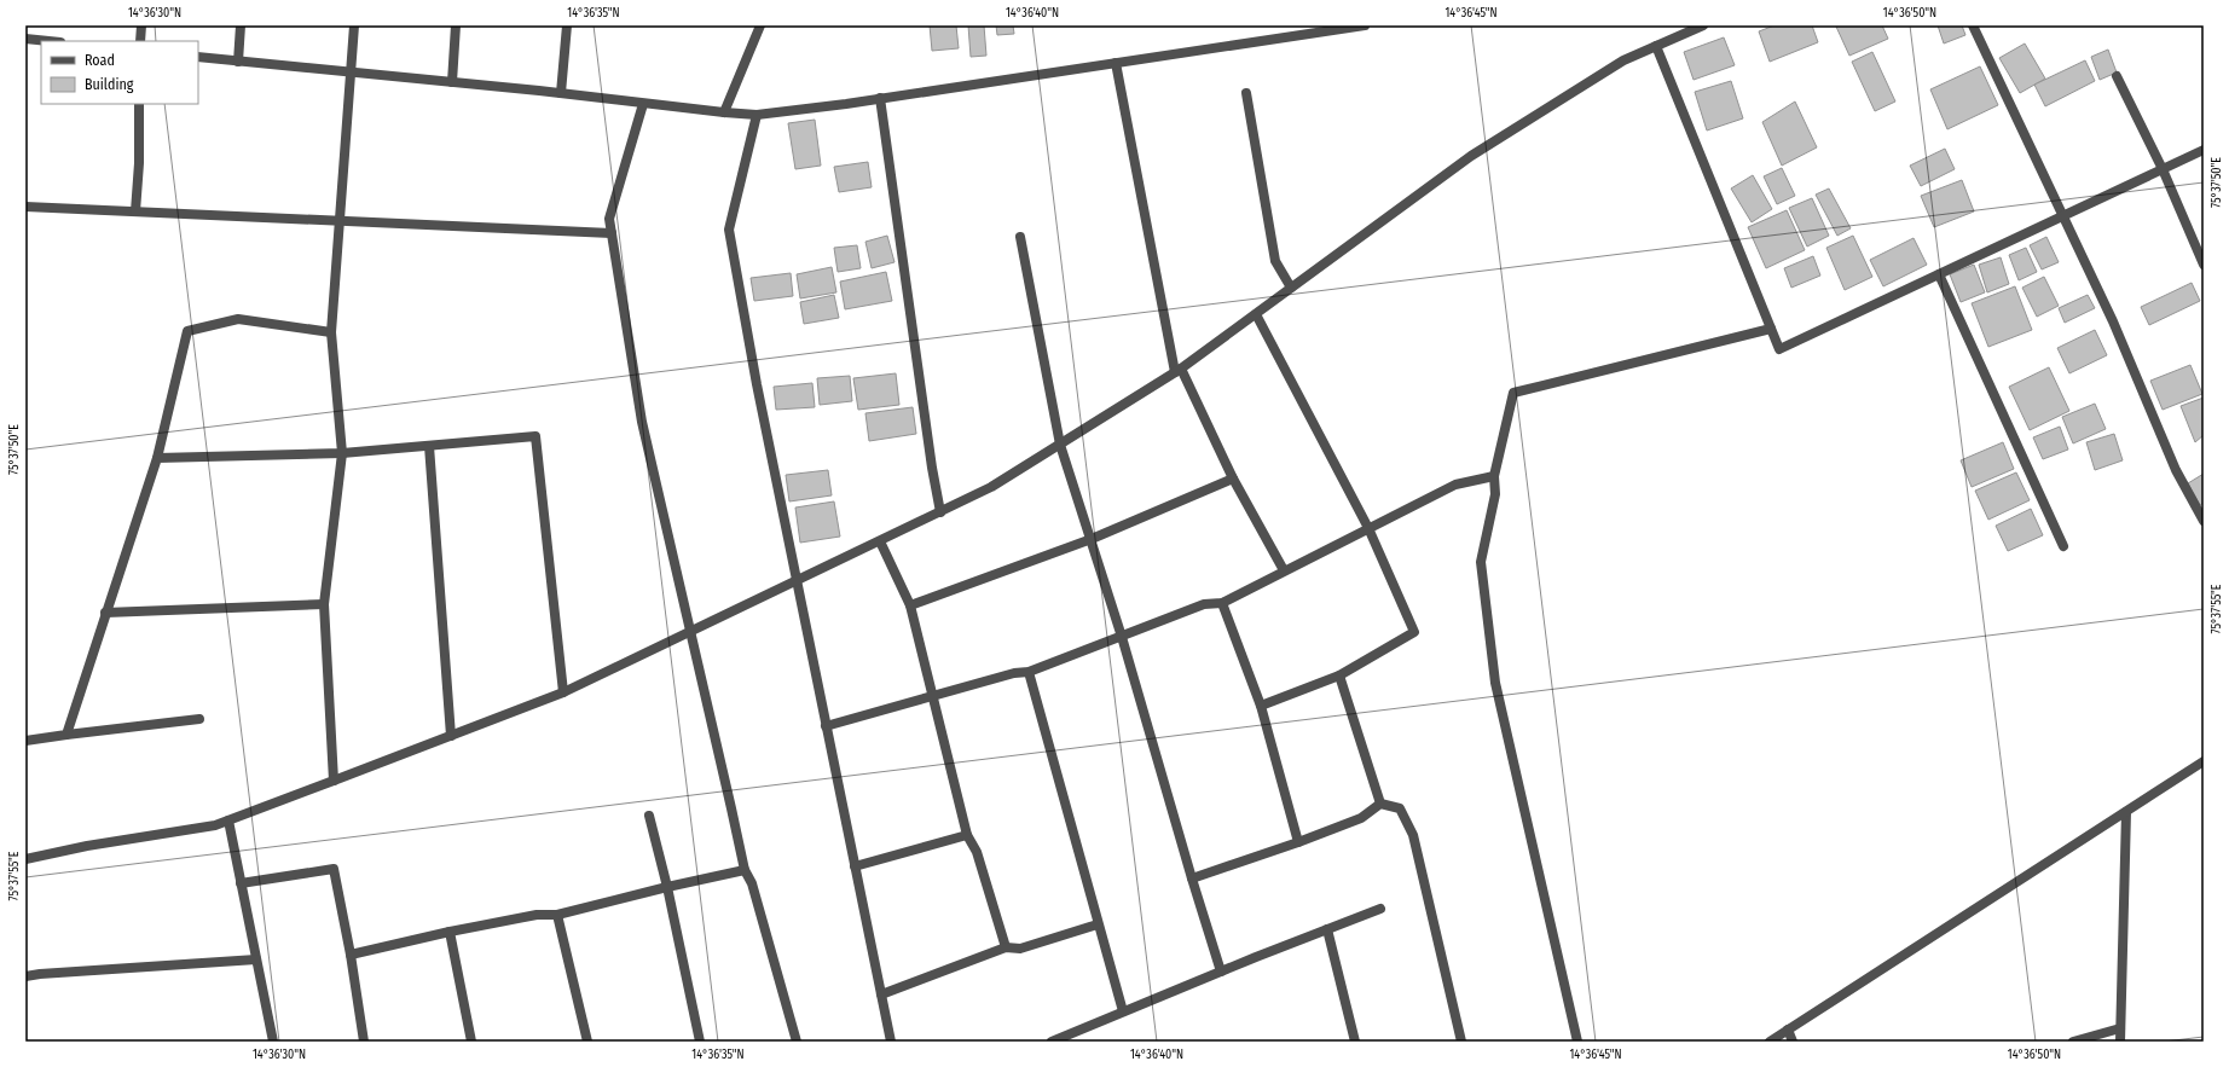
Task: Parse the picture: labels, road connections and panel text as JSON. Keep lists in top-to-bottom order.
{
  "legend": ["Road", "Building"],
  "coordinates": [
    "14°36'30\"N",
    "14°36'35\"N",
    "14°36'40\"N",
    "14°36'45\"N",
    "14°36'50\"N",
    "75°37'50\"E",
    "75°37'55\"E"
  ]
}
